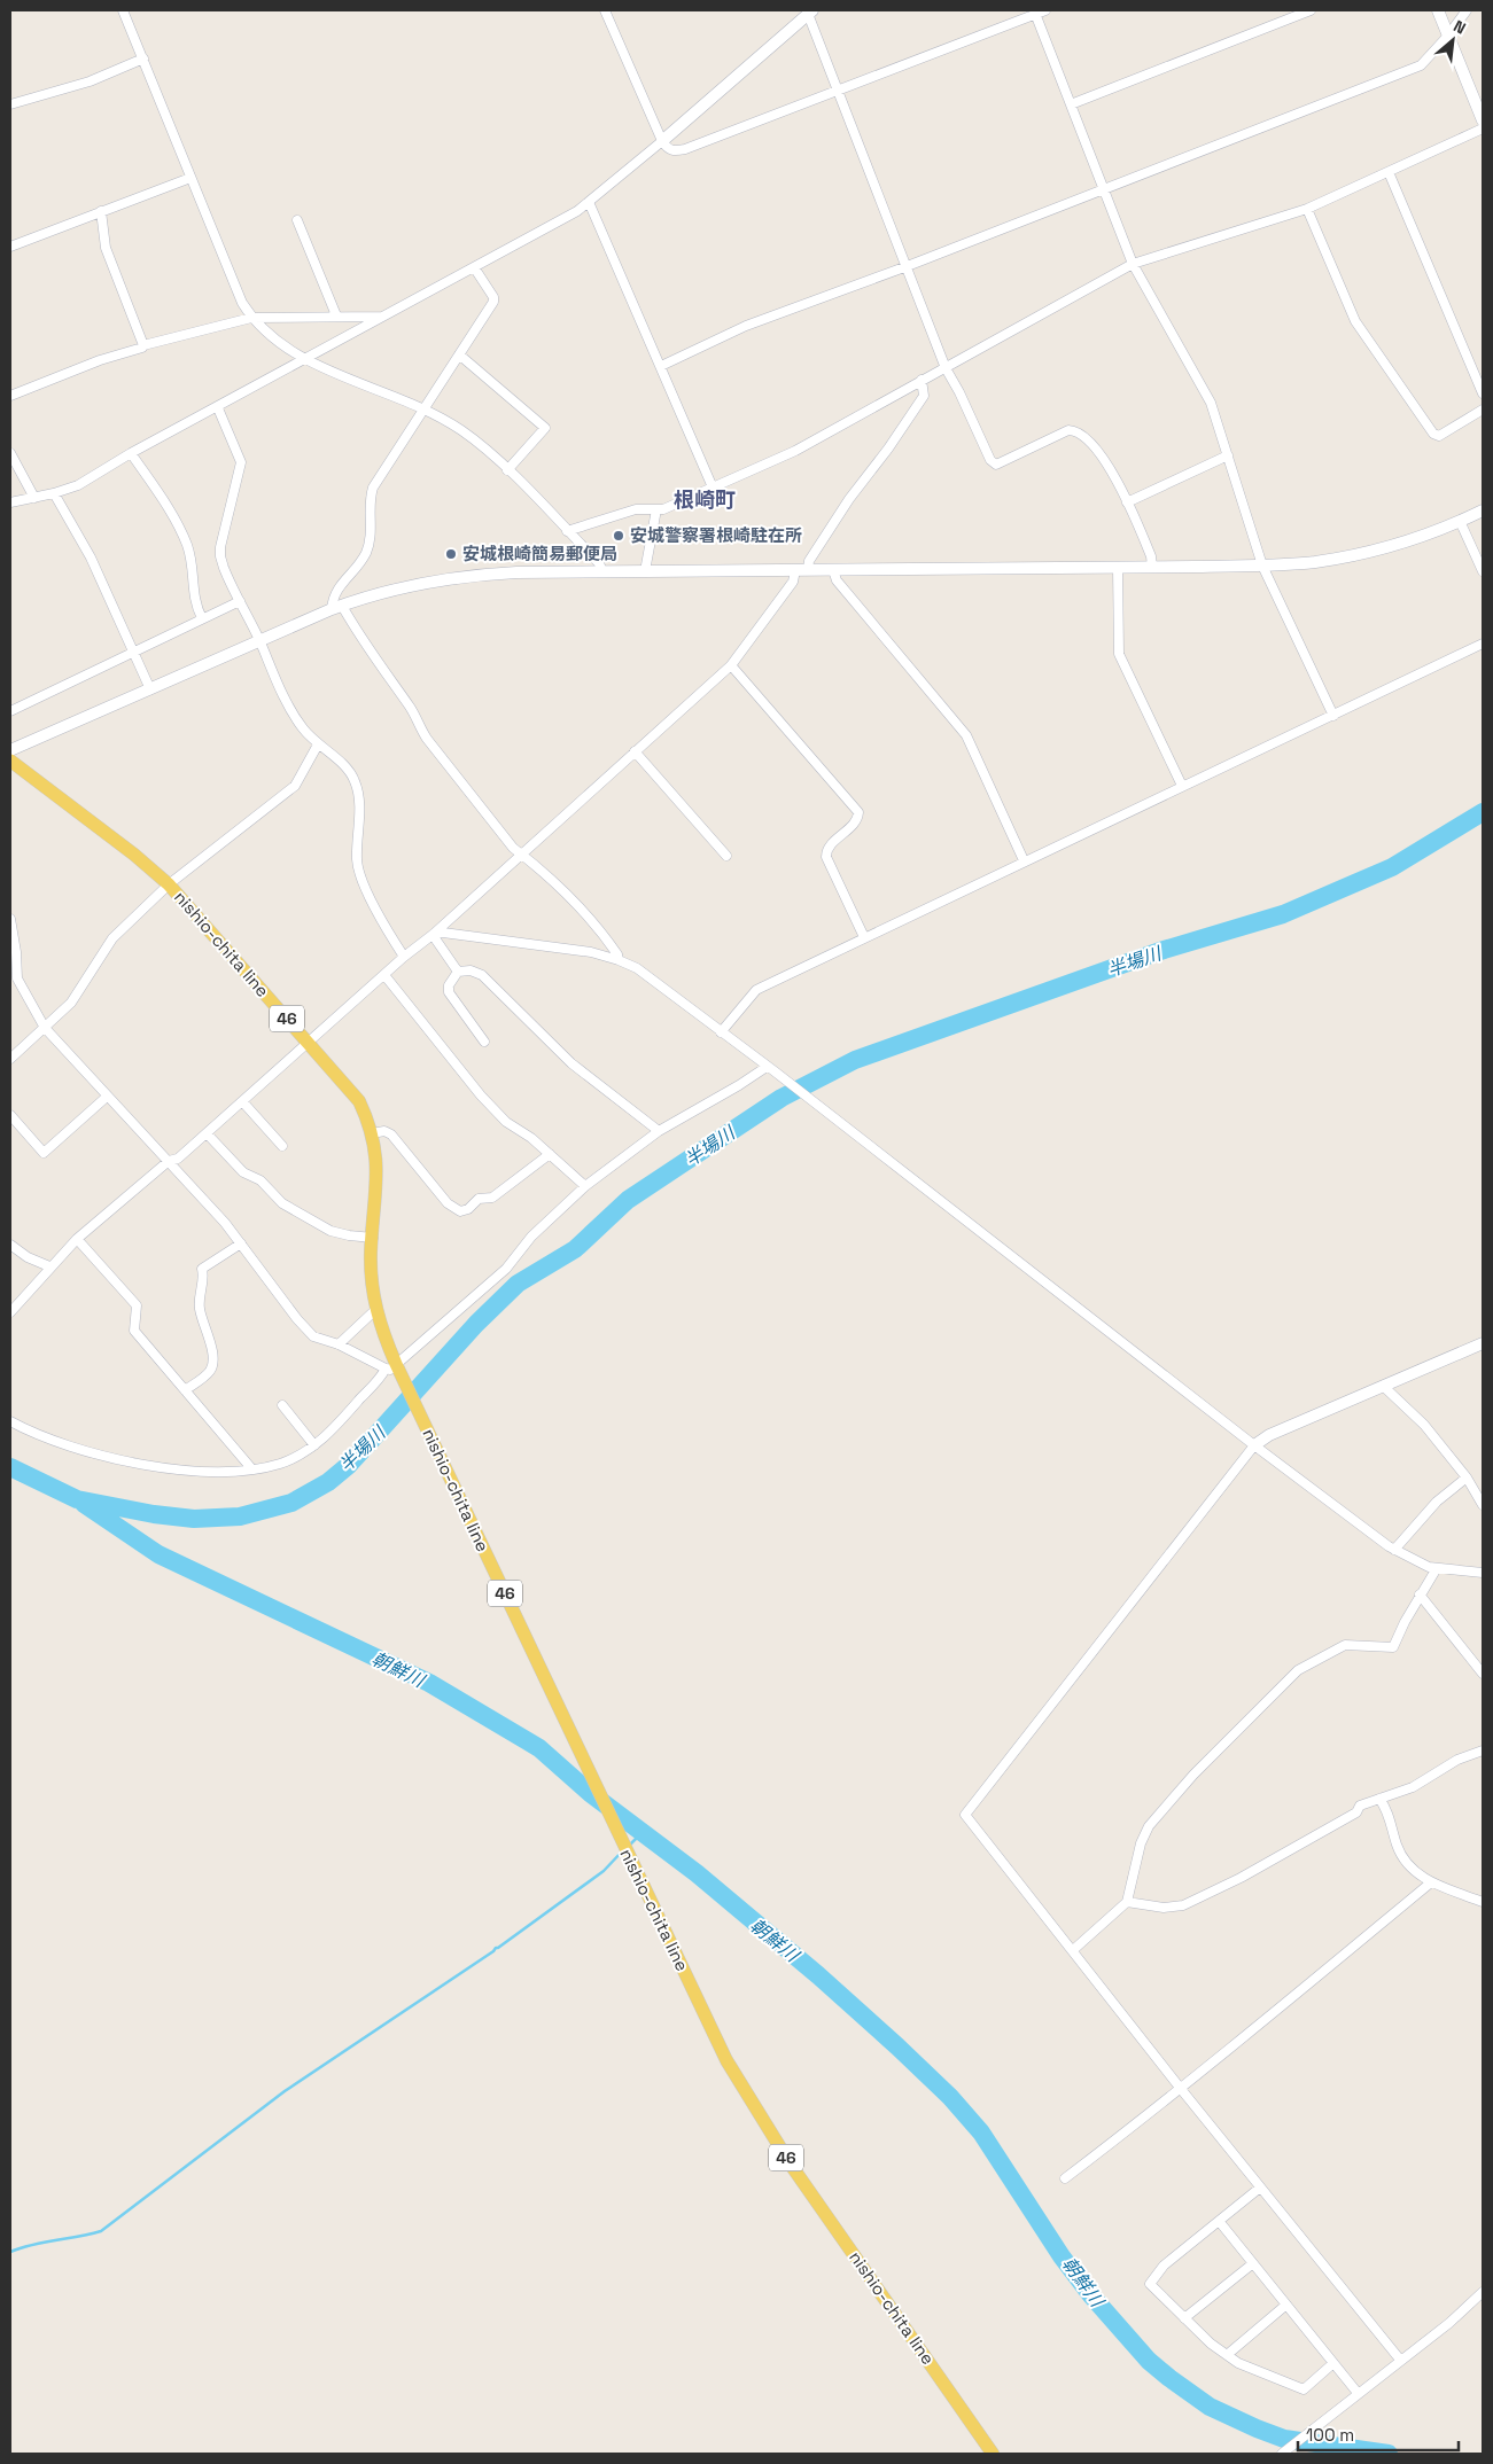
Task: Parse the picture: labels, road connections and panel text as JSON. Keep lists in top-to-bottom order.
{
  "streets": {
    "main road": ["nishio-chita line", "46"]
  },
  "districts": ["根崎町"],
  "water": ["半場川", "朝鮮川"],
  "places": ["安城警察署根崎駐在所", "安城根崎簡易郵便局"],
  "scale_bar": "100 m",
  "north": "top right"
}
